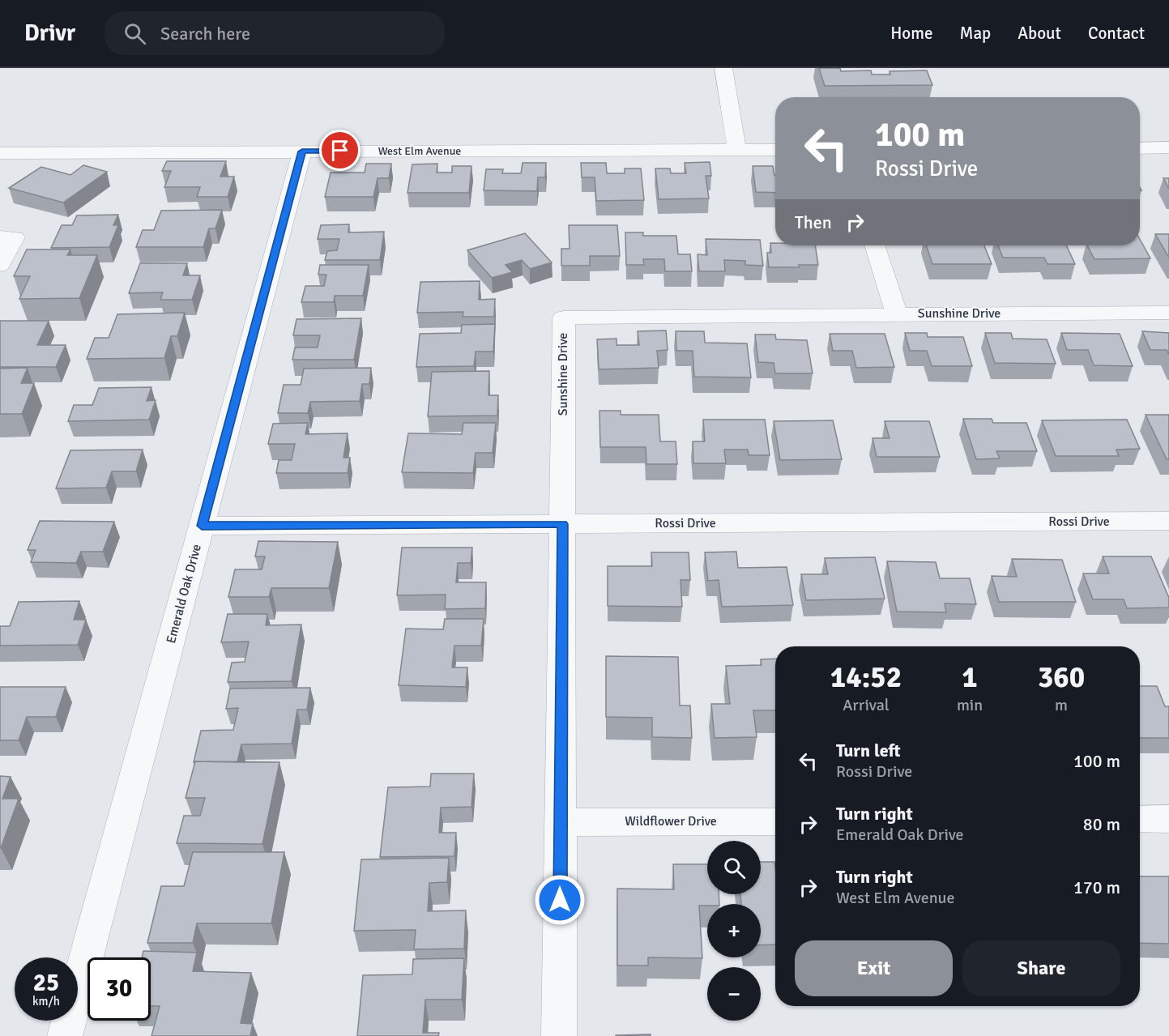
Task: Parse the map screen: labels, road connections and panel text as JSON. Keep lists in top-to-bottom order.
{
  "streets": {
    "street": [
      "West Elm Avenue",
      "Sunshine Drive",
      "Rossi Drive",
      "Emerald Oak Drive",
      "Wildflower Drive"
    ]
  },
  "crossings": [
    ["West Elm Avenue", "Emerald Oak Drive"],
    ["Sunshine Drive", "Rossi Drive"],
    ["Sunshine Drive", "Wildflower Drive"],
    ["Rossi Drive", "Emerald Oak Drive"]
  ],
  "page": {
    "header": "Drivr",
    "search": "Search here",
    "nav": [
      "Home",
      "Map",
      "About",
      "Contact"
    ],
    "turn": ["100 m", "Rossi Drive"],
    "then": "Then",
    "eta": [
      "14:52",
      "Arrival",
      "1",
      "min",
      "360",
      "m"
    ],
    "list": [
      {
        "name": "Turn left",
        "note": "Rossi Drive",
        "value": "100 m"
      },
      {
        "name": "Turn right",
        "note": "Emerald Oak Drive",
        "value": "80 m"
      },
      {
        "name": "Turn right",
        "note": "West Elm Avenue",
        "value": "170 m"
      }
    ],
    "map_buttons": ["+", "−"],
    "buttons": ["Exit", "Share"],
    "speed": "25 km/h",
    "limit": "30"
  }
}
